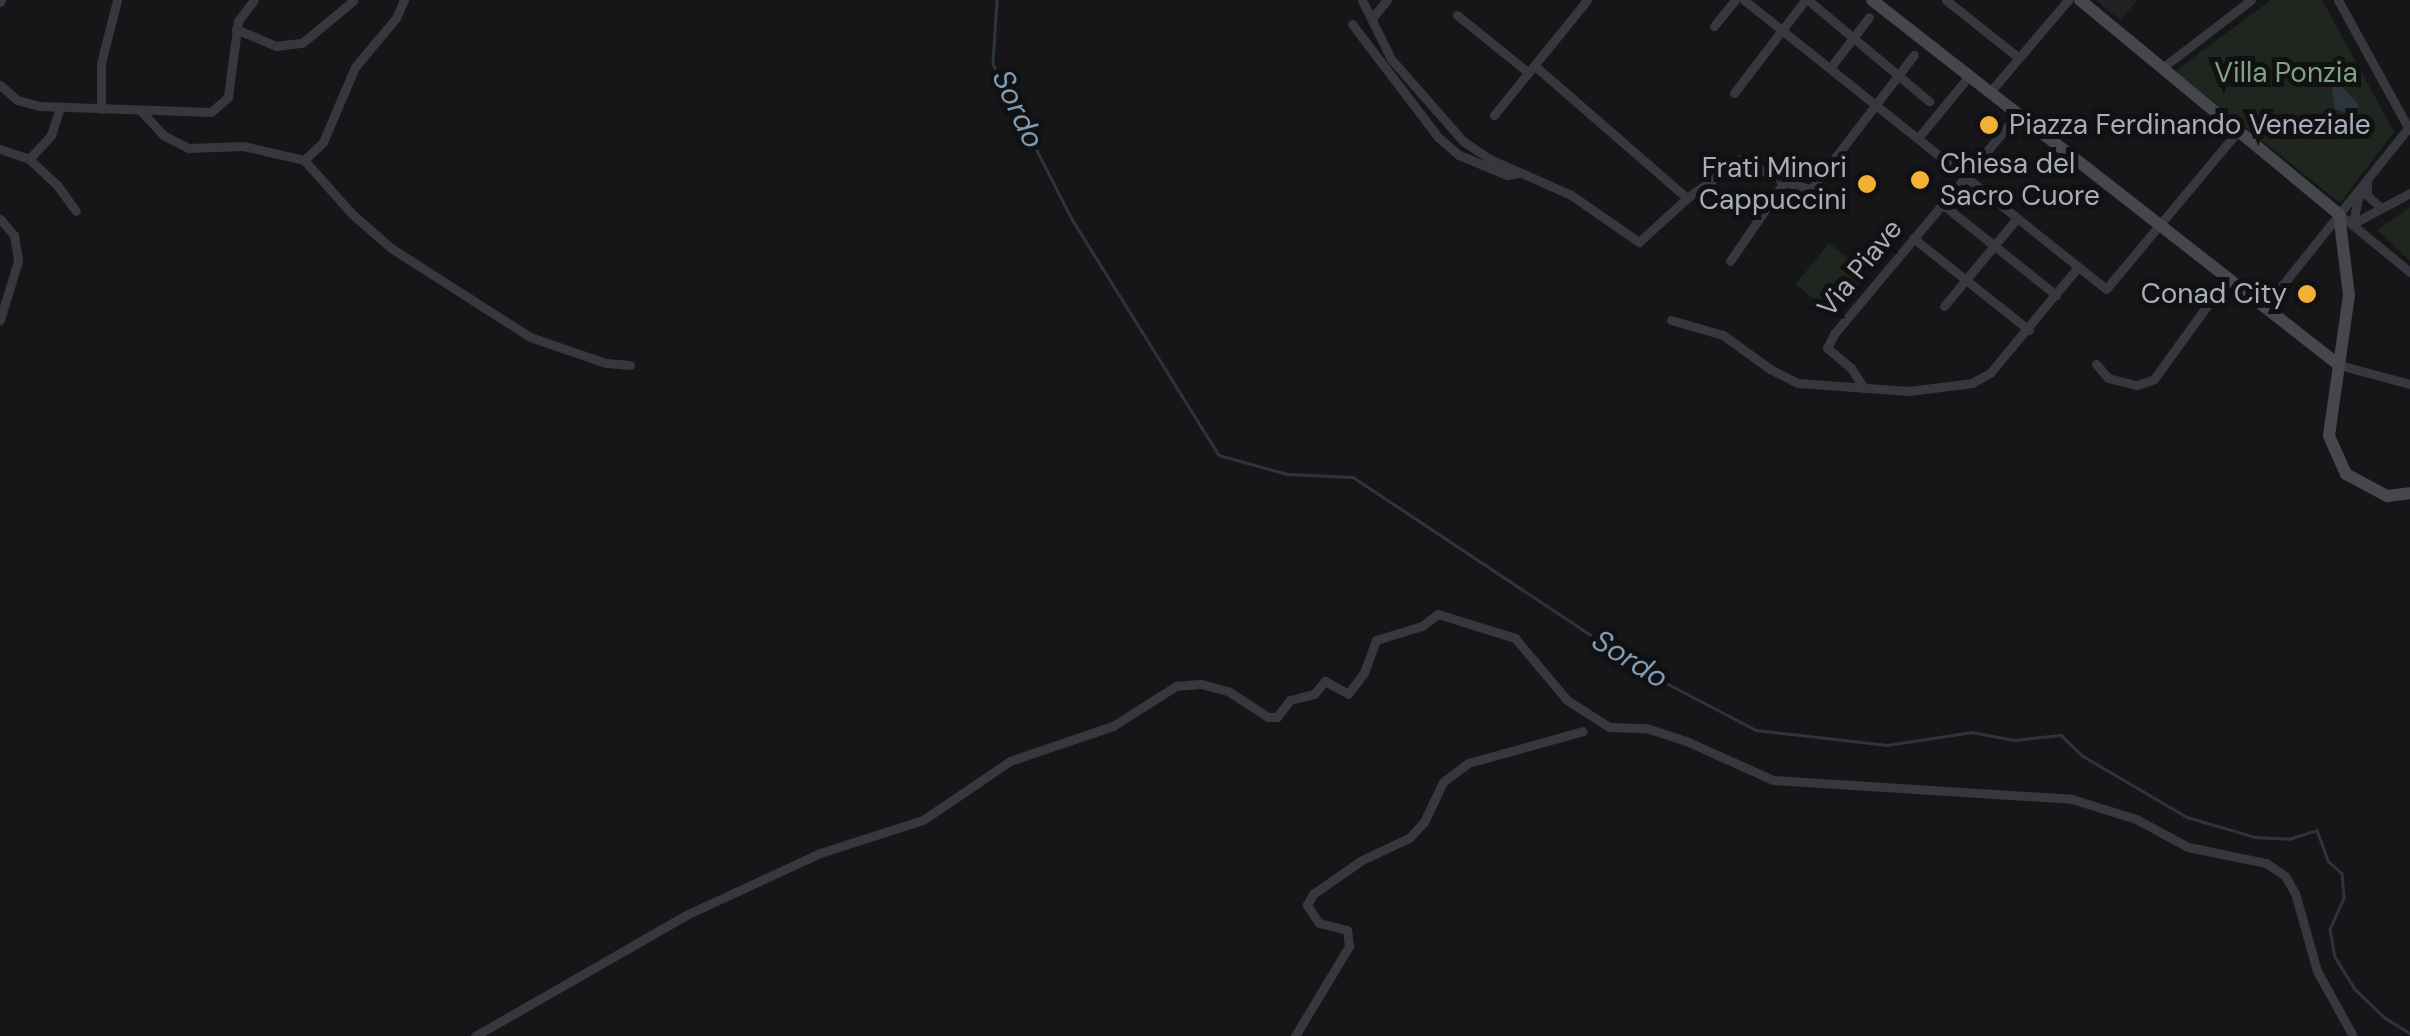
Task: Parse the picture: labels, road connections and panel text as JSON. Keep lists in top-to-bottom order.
{
  "streets": {
    "street": ["Via Piave"]
  },
  "water": ["Sordo"],
  "parks": ["Villa Ponzia"],
  "places": [
    "Piazza Ferdinando Veneziale",
    "Chiesa del Sacro Cuore",
    "Frati Minori Cappuccini",
    "Conad City"
  ]
}
